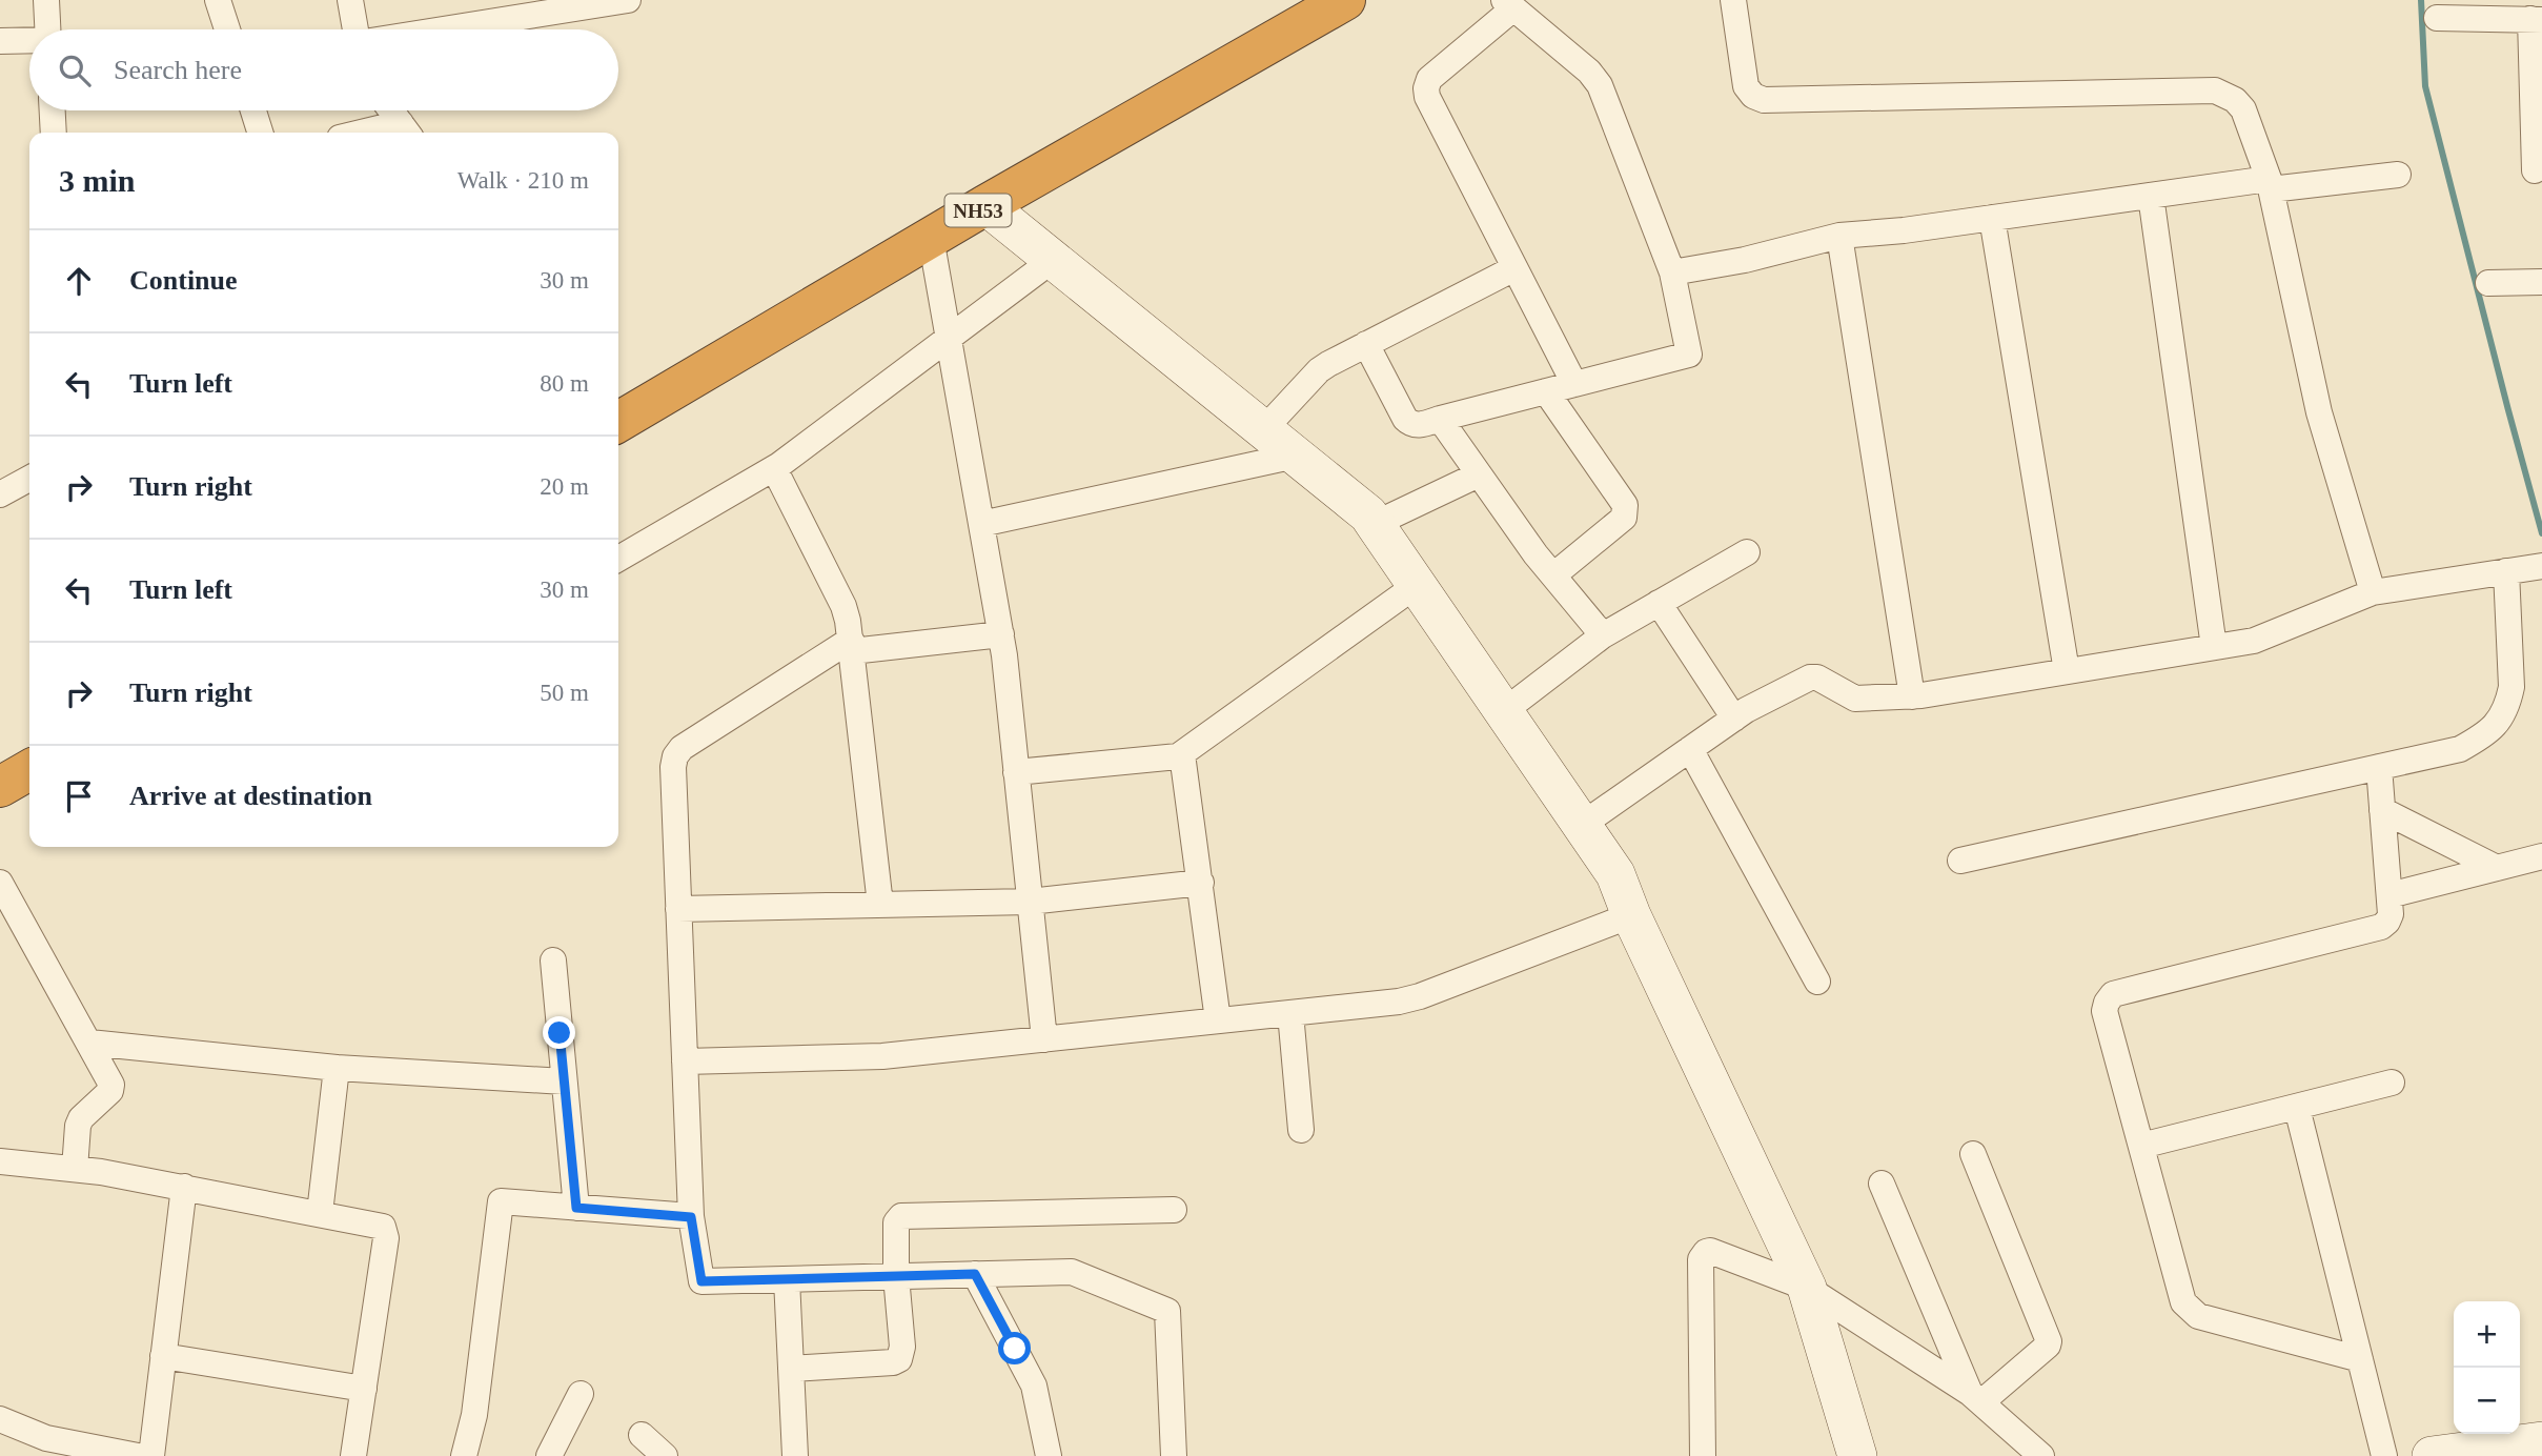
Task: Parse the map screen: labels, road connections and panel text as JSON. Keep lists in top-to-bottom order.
{
  "streets": {
    "highway": ["NH53"]
  },
  "page": {
    "search": "Search here",
    "heading": ["3 min", "Walk · 210 m"],
    "list": [
      ["Continue", "30 m"],
      ["Turn left", "80 m"],
      ["Turn right", "20 m"],
      ["Turn left", "30 m"],
      ["Turn right", "50 m"],
      "Arrive at destination"
    ],
    "map_buttons": ["+", "−"]
  }
}
